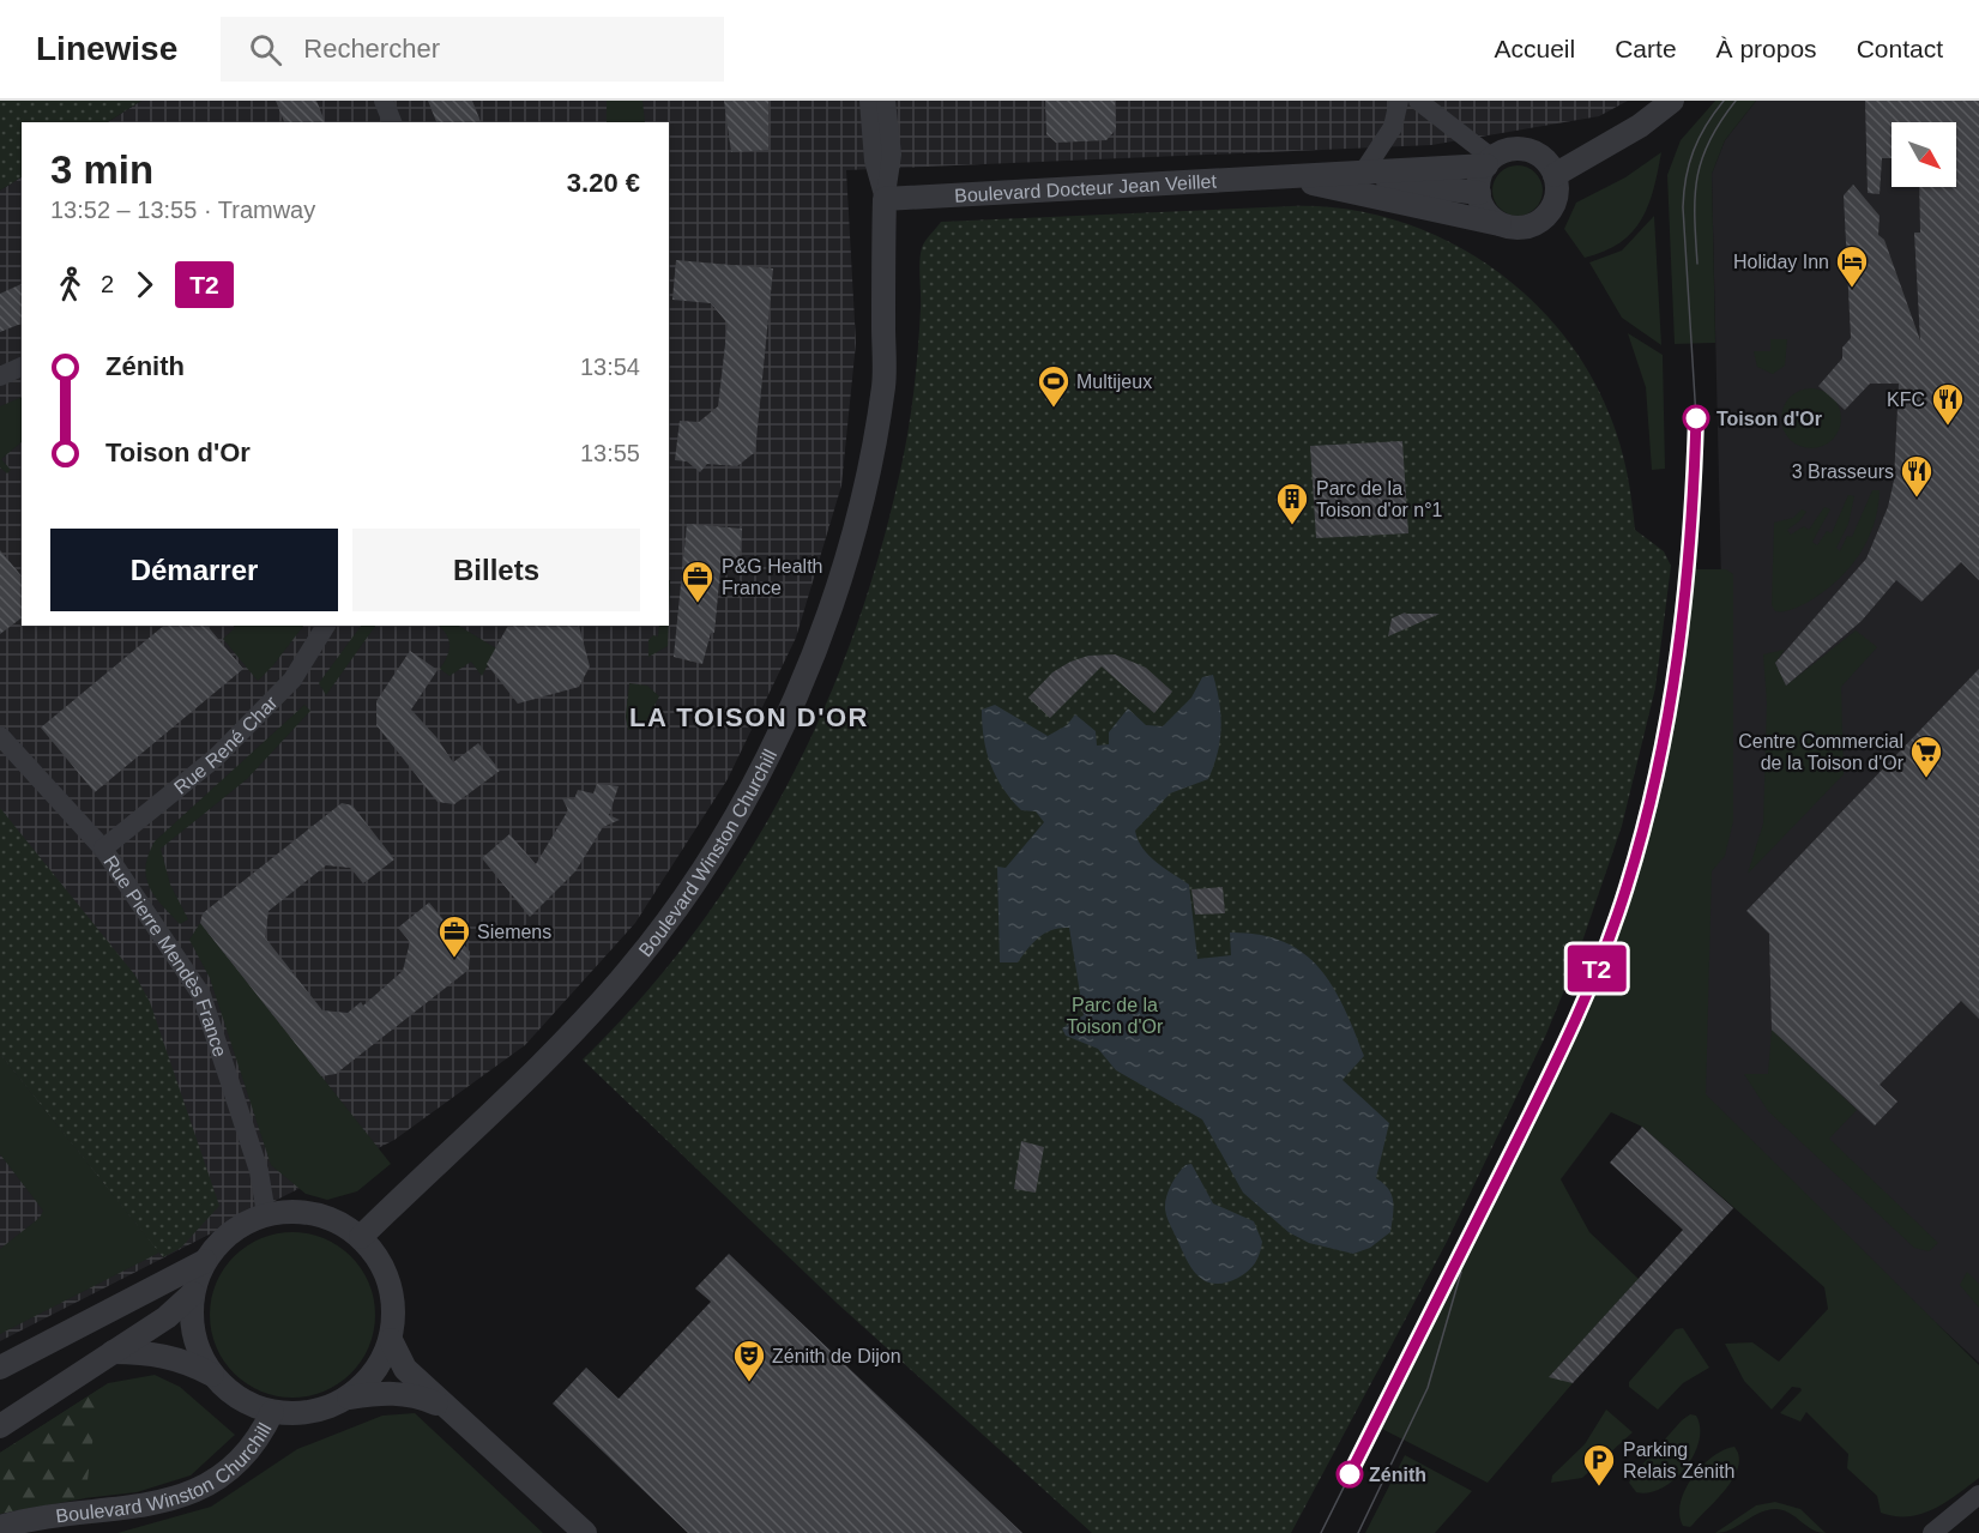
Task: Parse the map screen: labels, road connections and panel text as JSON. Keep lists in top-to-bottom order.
{
  "streets": {
    "street": [
      "Boulevard Docteur Jean Veillet",
      "Rue René Char",
      "Boulevard Winston Churchill",
      "Rue Pierre Mendès France"
    ]
  },
  "crossings": [
    ["Boulevard Docteur Jean Veillet", "Boulevard Winston Churchill"],
    ["Rue René Char", "Rue Pierre Mendès France"],
    ["Boulevard Winston Churchill", "Rue Pierre Mendès France"]
  ],
  "districts": ["LA TOISON D'OR"],
  "parks": ["Parc de la Toison d'Or"],
  "places": {
    "hotel": ["Holiday Inn"],
    "sports": ["Multijeux"],
    "other": ["Toison d'Or", "Zénith"],
    "restaurant": ["KFC", "3 Brasseurs"],
    "building": ["Parc de la Toison d'or n°1"],
    "office": ["P&G Health France", "Siemens"],
    "supermarket": ["Centre Commercial de la Toison d'Or"],
    "theatre": ["Zénith de Dijon"],
    "parking": ["Parking Relais Zénith"]
  },
  "lines": ["tram line T2"],
  "north": "bottom right",
  "page": {
    "header": "Linewise",
    "search": "Rechercher",
    "nav": [
      "Accueil",
      "Carte",
      "À propos",
      "Contact"
    ],
    "on_map": "T2",
    "heading": ["3 min", "13:52 – 13:55 · Tramway", "3.20 €"],
    "legs": ["2", "T2"],
    "list": [
      {
        "name": "Zénith",
        "value": "13:54"
      },
      {
        "name": "Toison d'Or",
        "value": "13:55"
      }
    ],
    "buttons": ["Démarrer", "Billets"]
  }
}
